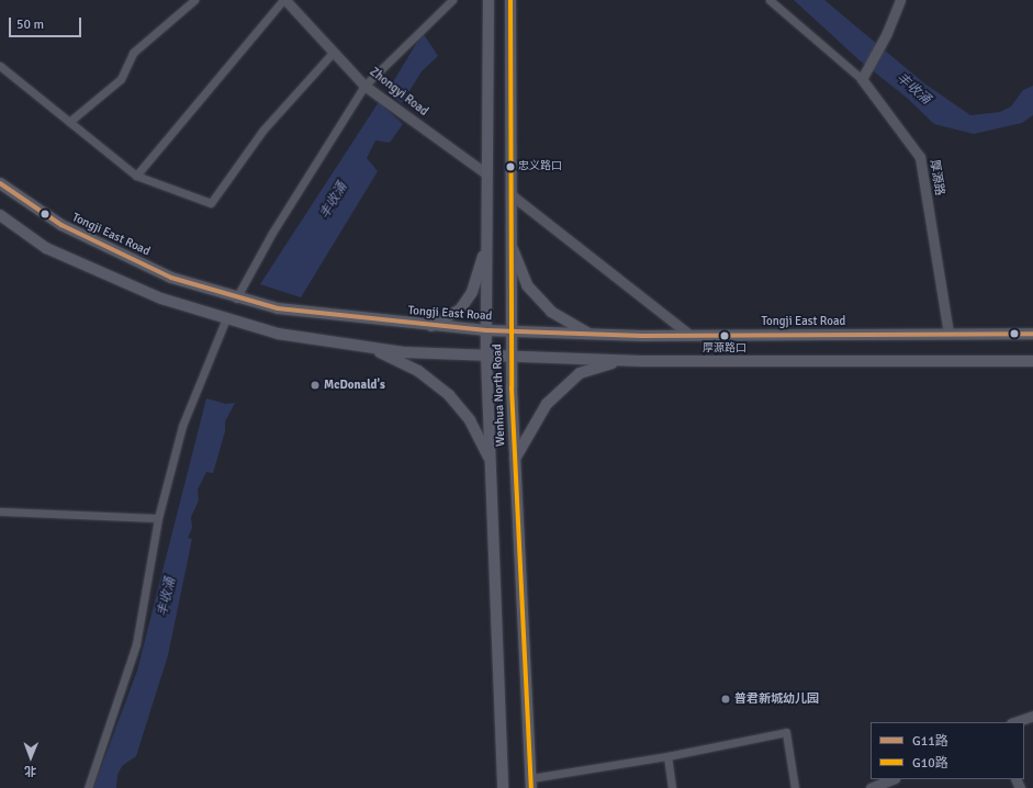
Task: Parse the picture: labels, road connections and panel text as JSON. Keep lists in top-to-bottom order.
{
  "streets": {
    "main road": ["Tongji East Road", "Wenhua North Road"],
    "street": ["Zhongyi Road", "厚源路"]
  },
  "crossings": [
    ["Zhongyi Road", "Wenhua North Road"],
    ["厚源路", "Tongji East Road"],
    ["Tongji East Road", "Wenhua North Road"]
  ],
  "water": ["丰收涌"],
  "places": [
    "忠义路口",
    "厚源路口",
    "McDonald's",
    "普君新城幼儿园"
  ],
  "lines": ["transit line G10路", "transit line G11路"],
  "legend": ["G11路", "G10路"],
  "scale_bar": "50 m",
  "north": "bottom"
}
